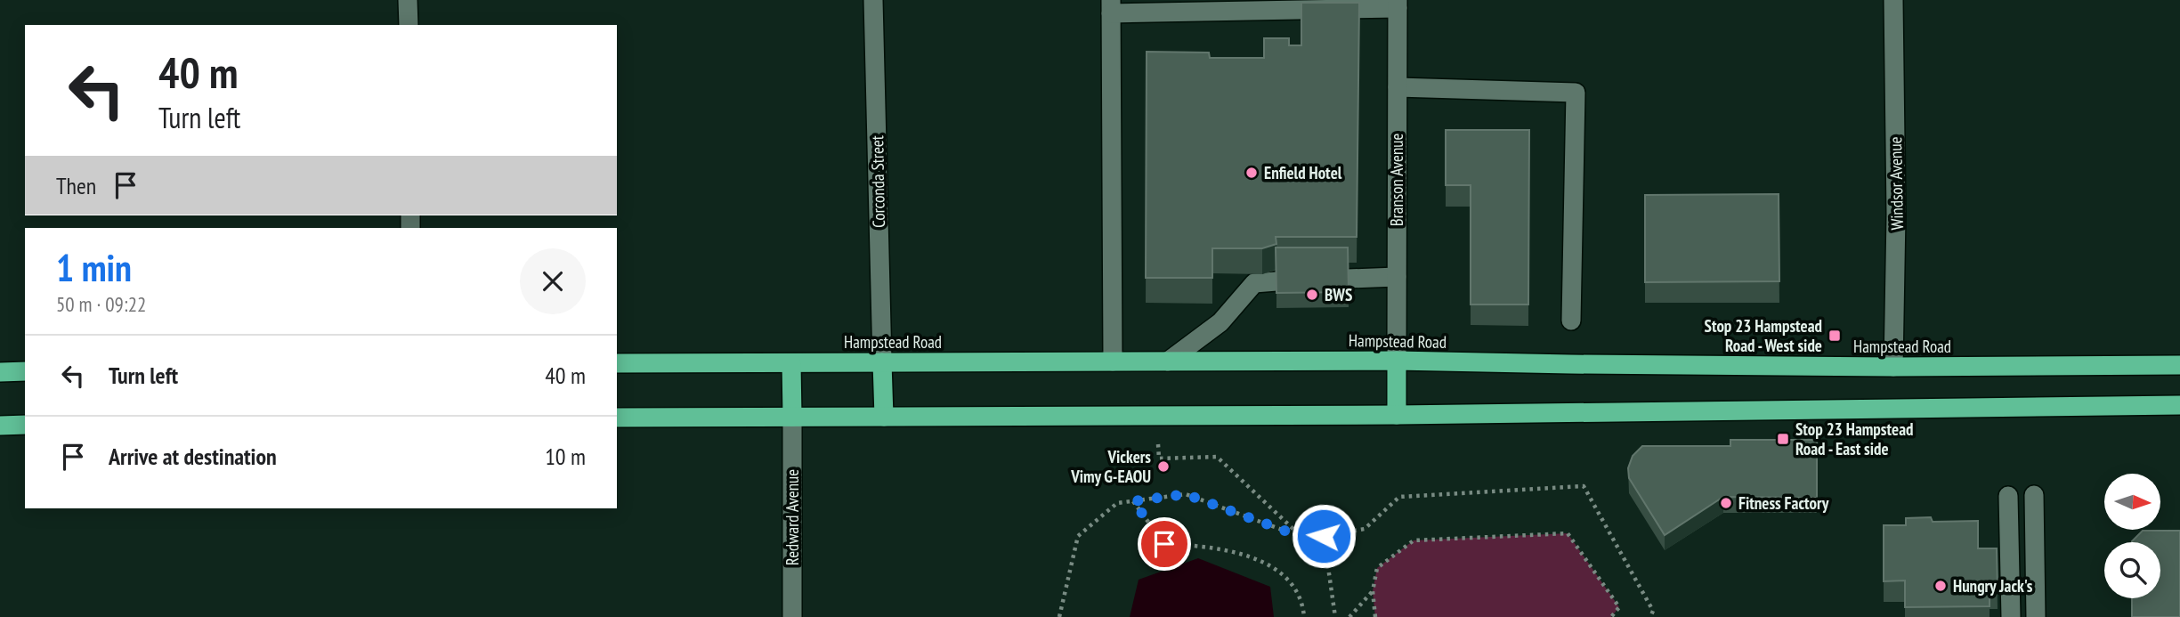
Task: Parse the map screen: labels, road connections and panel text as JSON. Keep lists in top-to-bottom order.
{
  "streets": {
    "highway": ["Hampstead Road"],
    "street": [
      "Branson Avenue",
      "Corconda Street",
      "Windsor Avenue",
      "Redward Avenue"
    ]
  },
  "crossings": [
    ["Branson Avenue", "Hampstead Road"],
    ["Corconda Street", "Hampstead Road"],
    ["Windsor Avenue", "Hampstead Road"]
  ],
  "places": {
    "other": [
      "Enfield Hotel",
      "BWS",
      "Vickers Vimy G-EAOU",
      "Fitness Factory",
      "Hungry Jack's"
    ],
    "transit": ["Stop 23 Hampstead Road - West side", "Stop 23 Hampstead Road - East side"]
  },
  "north": "right",
  "page": {
    "turn": ["40 m", "Turn left"],
    "then": "Then",
    "heading": ["1 min", "50 m · 09:22"],
    "list": [
      {
        "name": "Turn left",
        "value": "40 m"
      },
      {
        "name": "Arrive at destination",
        "value": "10 m"
      }
    ]
  }
}
